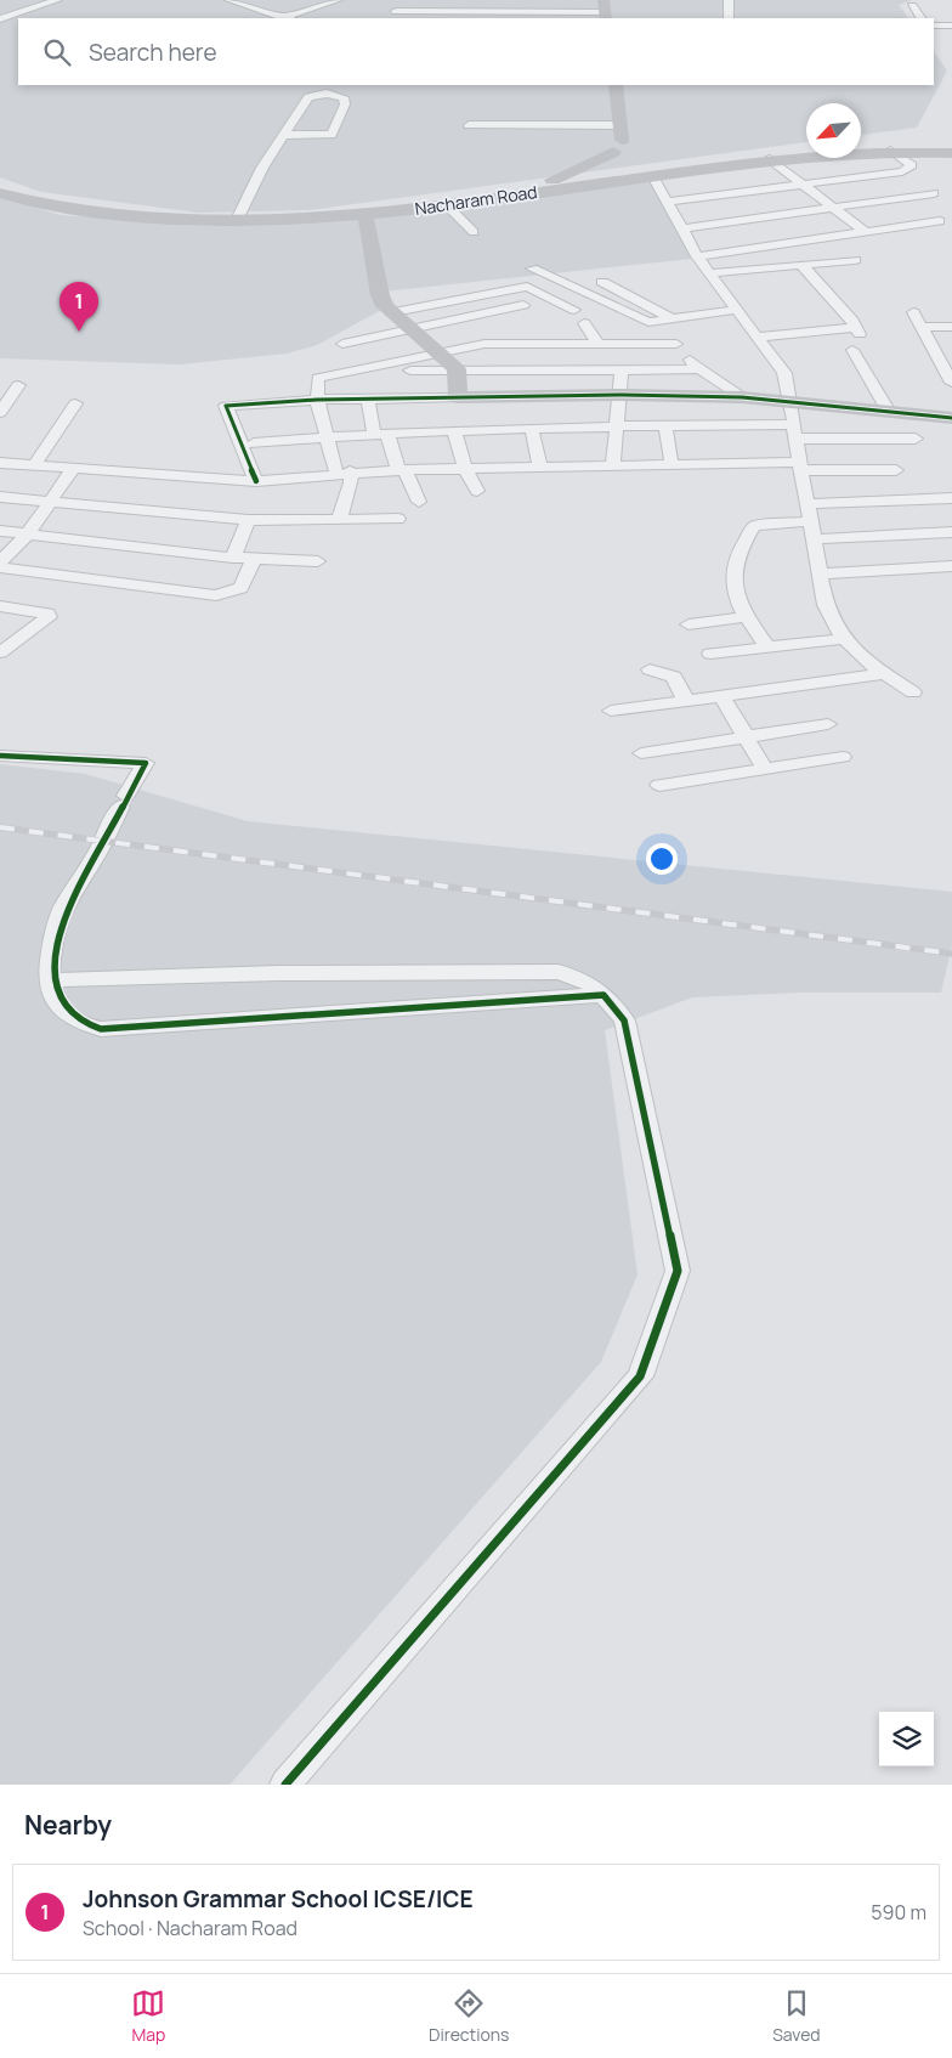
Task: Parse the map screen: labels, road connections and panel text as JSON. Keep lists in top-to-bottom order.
{
  "streets": {
    "main road": ["Nacharam Road"]
  },
  "north": "bottom left",
  "page": {
    "search": "Search here",
    "pins": "1",
    "heading": "Nearby",
    "list": [
      {
        "mark": "1",
        "name": "Johnson Grammar School ICSE/ICE",
        "note": "School · Nacharam Road",
        "value": "590 m"
      }
    ],
    "nav": ["Map", "Directions", "Saved"]
  }
}
